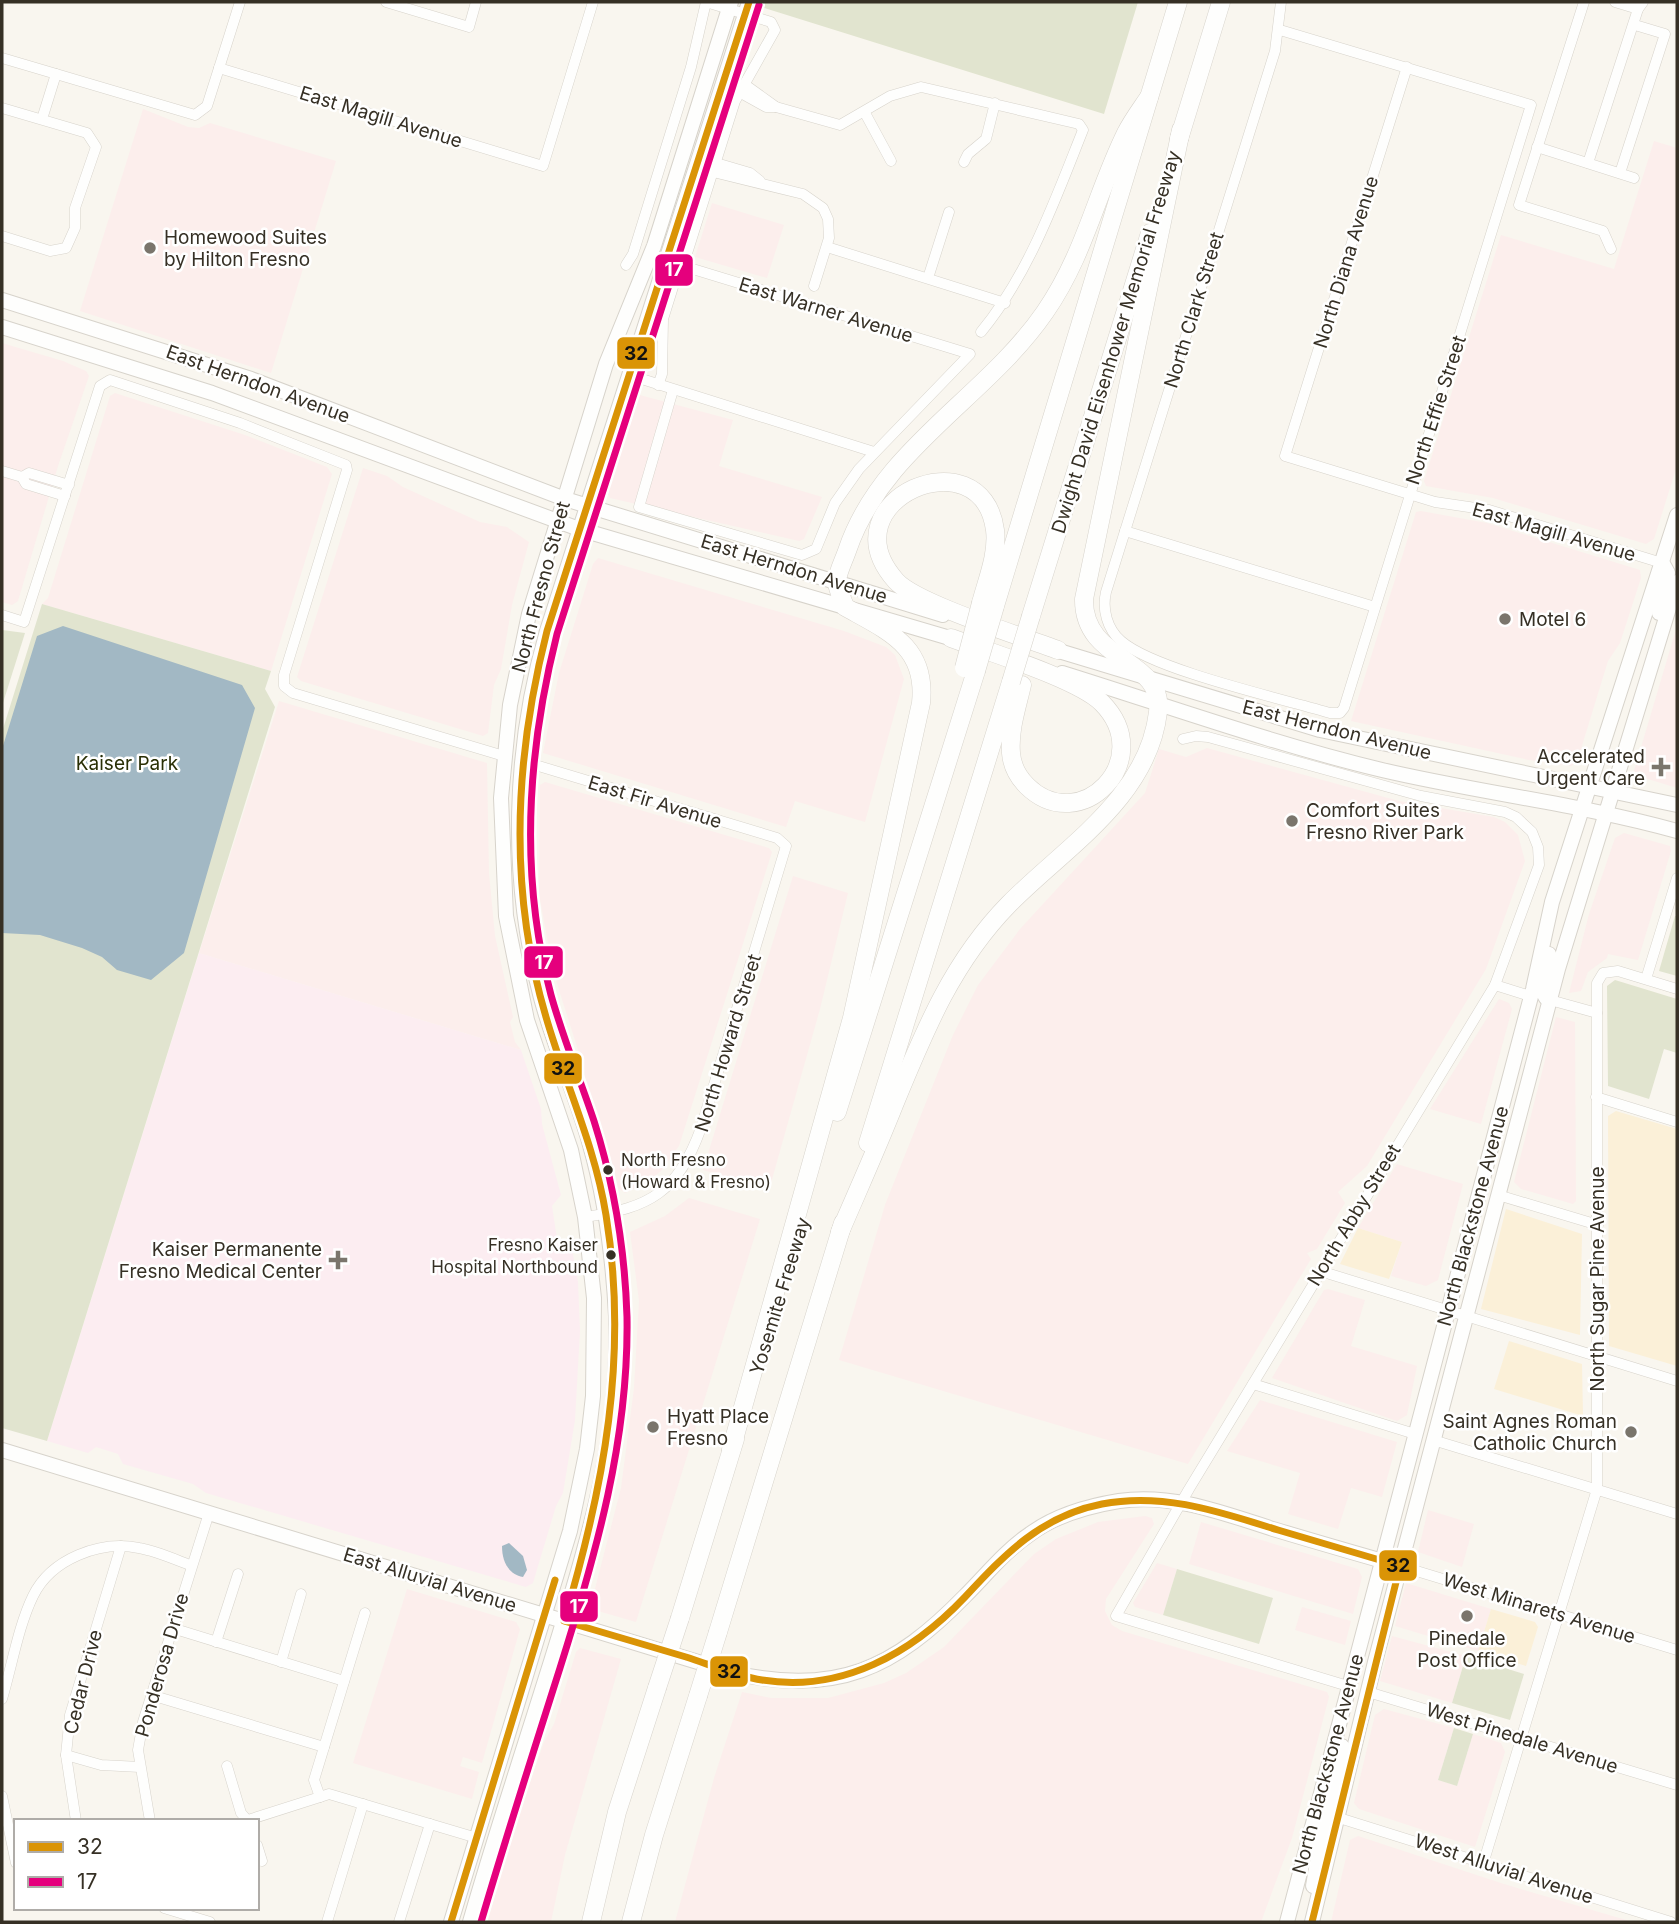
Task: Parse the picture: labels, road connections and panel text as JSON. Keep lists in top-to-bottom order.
{
  "streets": {
    "highway": ["Dwight David Eisenhower Memorial Freeway", "Yosemite Freeway"],
    "main road": [
      "East Herndon Avenue",
      "North Fresno Street",
      "North Blackstone Avenue",
      "East Alluvial Avenue"
    ],
    "street": [
      "East Magill Avenue",
      "North Diana Avenue",
      "East Warner Avenue",
      "North Clark Street",
      "North Effie Street",
      "East Fir Avenue",
      "North Howard Street",
      "North Abby Street",
      "North Sugar Pine Avenue",
      "West Minarets Avenue",
      "Ponderosa Drive",
      "Cedar Drive",
      "West Pinedale Avenue",
      "West Alluvial Avenue"
    ]
  },
  "crossings": [
    ["East Magill Avenue", "North Diana Avenue"],
    ["East Magill Avenue", "North Effie Street"],
    ["East Magill Avenue", "North Blackstone Avenue"],
    ["North Diana Avenue", "North Effie Street"],
    ["North Clark Street", "North Effie Street"],
    ["Dwight David Eisenhower Memorial Freeway", "Yosemite Freeway"],
    ["East Herndon Avenue", "North Fresno Street"],
    ["East Herndon Avenue", "North Blackstone Avenue"],
    ["North Fresno Street", "East Fir Avenue"],
    ["North Fresno Street", "North Howard Street"],
    ["North Fresno Street", "East Alluvial Avenue"],
    ["East Fir Avenue", "North Howard Street"],
    ["North Abby Street", "North Blackstone Avenue"],
    ["North Abby Street", "East Alluvial Avenue"],
    ["North Blackstone Avenue", "East Alluvial Avenue"],
    ["North Blackstone Avenue", "West Minarets Avenue"],
    ["North Blackstone Avenue", "West Pinedale Avenue"],
    ["North Blackstone Avenue", "West Alluvial Avenue"],
    ["North Sugar Pine Avenue", "West Minarets Avenue"],
    ["North Sugar Pine Avenue", "West Pinedale Avenue"],
    ["North Sugar Pine Avenue", "West Alluvial Avenue"],
    ["East Alluvial Avenue", "West Minarets Avenue"],
    ["East Alluvial Avenue", "Ponderosa Drive"]
  ],
  "parks": ["Kaiser Park"],
  "places": {
    "other": [
      "Homewood Suites by Hilton Fresno",
      "Motel 6",
      "Comfort Suites Fresno River Park",
      "North Fresno (Howard & Fresno)",
      "Fresno Kaiser Hospital Northbound",
      "Hyatt Place Fresno",
      "Saint Agnes Roman Catholic Church",
      "Pinedale Post Office"
    ],
    "health": ["Accelerated Urgent Care", "Kaiser Permanente Fresno Medical Center"]
  },
  "lines": ["transit line 32", "transit line 17"],
  "legend": ["32", "17"]
}
